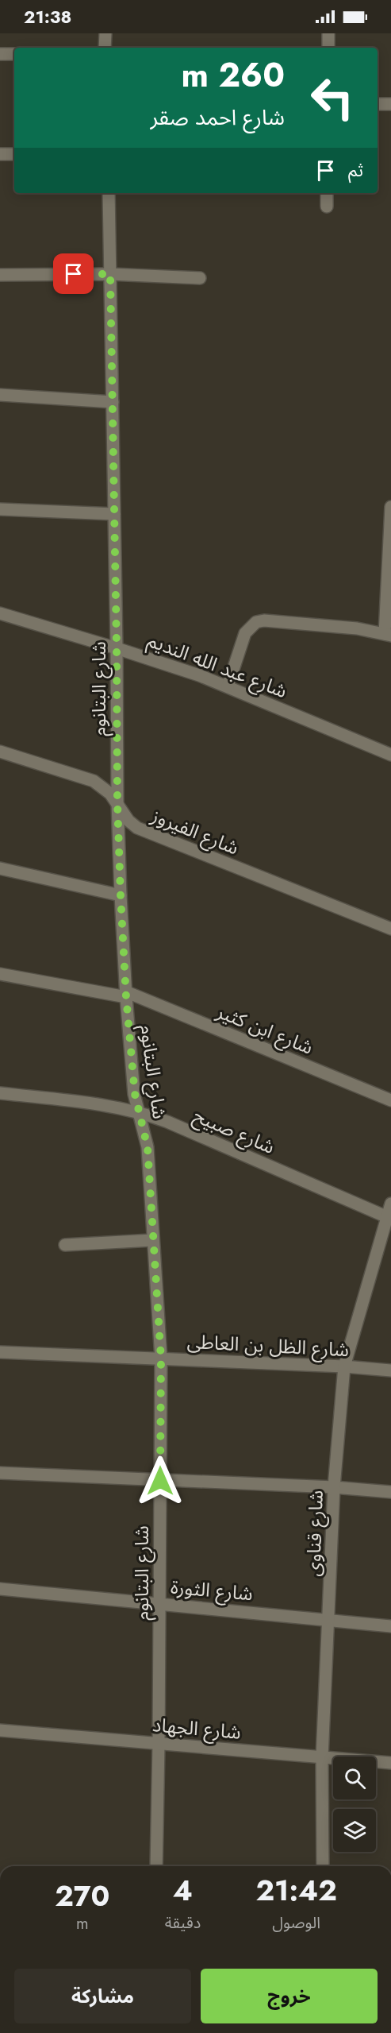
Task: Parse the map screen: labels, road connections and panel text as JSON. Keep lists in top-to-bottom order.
{
  "streets": {
    "street": [
      "شارع عبد الله النديم",
      "شارع البتانوم",
      "شارع الفيروز",
      "شارع ابن كثير",
      "شارع صبيح",
      "شارع الظل بن العاطى",
      "شارع قناوى",
      "شارع الثورة",
      "شارع الجهاد"
    ]
  },
  "crossings": [
    ["شارع عبد الله النديم", "شارع البتانوم"],
    ["شارع البتانوم", "شارع الفيروز"],
    ["شارع البتانوم", "شارع ابن كثير"],
    ["شارع البتانوم", "شارع صبيح"],
    ["شارع البتانوم", "شارع الظل بن العاطى"],
    ["شارع البتانوم", "شارع الثورة"],
    ["شارع البتانوم", "شارع الجهاد"],
    ["شارع صبيح", "شارع قناوى"],
    ["شارع الظل بن العاطى", "شارع قناوى"],
    ["شارع قناوى", "شارع الثورة"],
    ["شارع قناوى", "شارع الجهاد"]
  ],
  "page": {
    "status": "21:38",
    "turn": ["260 m", "شارع احمد صقر"],
    "then": "ثم",
    "eta": [
      "21:42",
      "الوصول",
      "4",
      "دقيقة",
      "270",
      "m"
    ],
    "buttons": ["خروج", "مشاركة"]
  }
}
